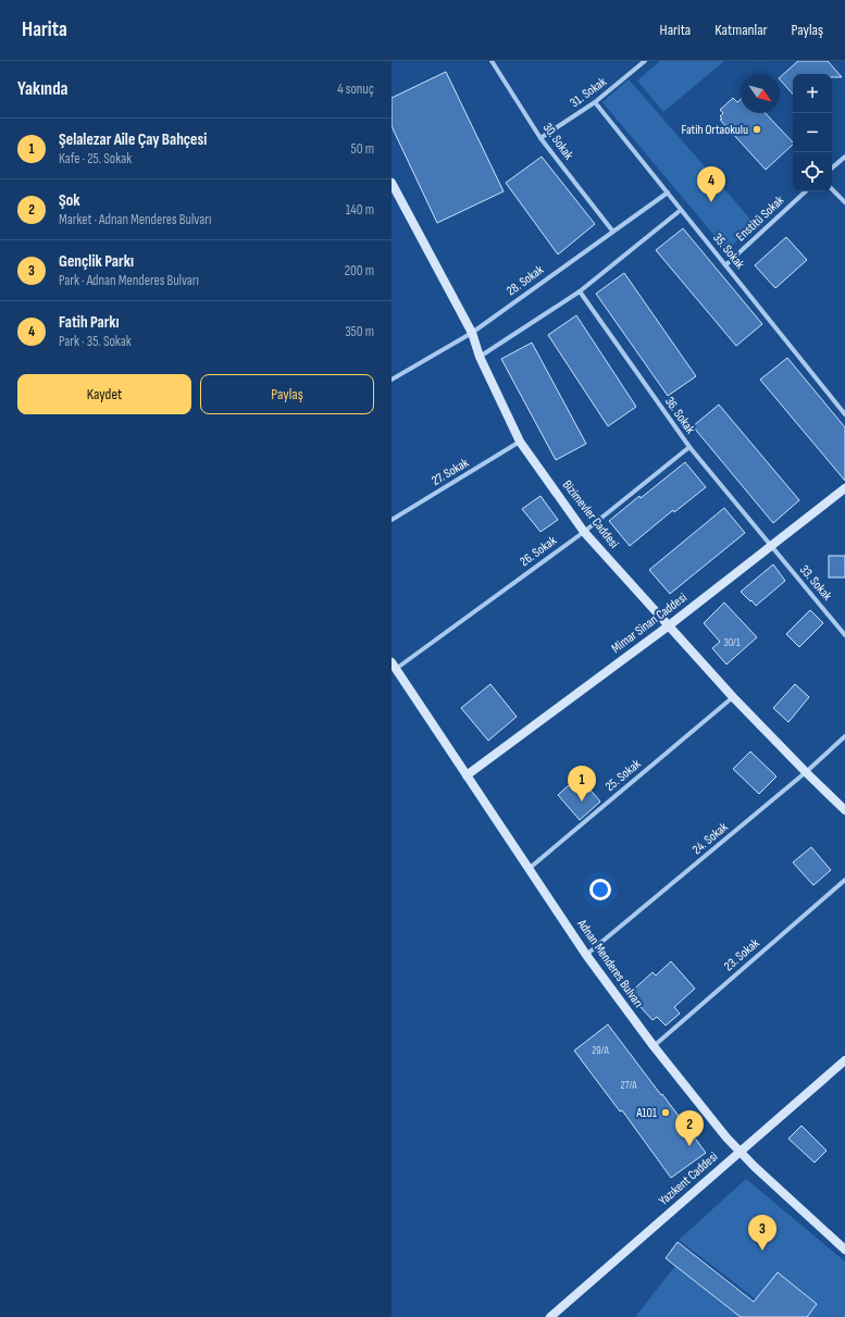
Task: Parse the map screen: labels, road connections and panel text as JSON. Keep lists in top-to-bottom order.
{
  "streets": {
    "street": [
      "31. Sokak",
      "30. Sokak",
      "Enstitü Sokak",
      "35. Sokak",
      "28. Sokak",
      "36. Sokak",
      "27. Sokak",
      "Bizimevler Caddesi",
      "26. Sokak",
      "33. Sokak",
      "Mimar Sinan Caddesi",
      "25. Sokak",
      "24. Sokak",
      "23. Sokak",
      "Adnan Menderes Bulvarı",
      "Yazıkent Caddesi"
    ]
  },
  "crossings": [
    ["31. Sokak", "30. Sokak"],
    ["31. Sokak", "35. Sokak"],
    ["30. Sokak", "28. Sokak"],
    ["Enstitü Sokak", "35. Sokak"],
    ["35. Sokak", "28. Sokak"],
    ["28. Sokak", "Bizimevler Caddesi"],
    ["36. Sokak", "26. Sokak"],
    ["36. Sokak", "33. Sokak"],
    ["36. Sokak", "Mimar Sinan Caddesi"],
    ["27. Sokak", "Bizimevler Caddesi"],
    ["Bizimevler Caddesi", "26. Sokak"],
    ["Bizimevler Caddesi", "Mimar Sinan Caddesi"],
    ["Bizimevler Caddesi", "25. Sokak"],
    ["Bizimevler Caddesi", "24. Sokak"],
    ["26. Sokak", "Adnan Menderes Bulvarı"],
    ["33. Sokak", "Mimar Sinan Caddesi"],
    ["Mimar Sinan Caddesi", "Adnan Menderes Bulvarı"],
    ["25. Sokak", "Adnan Menderes Bulvarı"],
    ["24. Sokak", "Adnan Menderes Bulvarı"],
    ["23. Sokak", "Adnan Menderes Bulvarı"],
    ["Adnan Menderes Bulvarı", "Yazıkent Caddesi"]
  ],
  "places": ["Fatih Ortaokulu", "A101"],
  "house_numbers": ["30/1", "29/A", "27/A"],
  "north": "bottom right",
  "page": {
    "header": "Harita",
    "nav": ["Harita", "Katmanlar", "Paylaş"],
    "heading": ["Yakında", "4 sonuç"],
    "map_buttons": ["+", "−"],
    "list": [
      {
        "mark": "1",
        "name": "Şelalezar Aile Çay Bahçesi",
        "note": "Kafe · 25. Sokak",
        "value": "50 m"
      },
      {
        "mark": "2",
        "name": "Şok",
        "note": "Market · Adnan Menderes Bulvarı",
        "value": "140 m"
      },
      {
        "mark": "3",
        "name": "Gençlik Parkı",
        "note": "Park · Adnan Menderes Bulvarı",
        "value": "200 m"
      },
      {
        "mark": "4",
        "name": "Fatih Parkı",
        "note": "Park · 35. Sokak",
        "value": "350 m"
      }
    ],
    "pins": [
      "4",
      "1",
      "2",
      "3"
    ],
    "buttons": ["Kaydet", "Paylaş"]
  }
}
